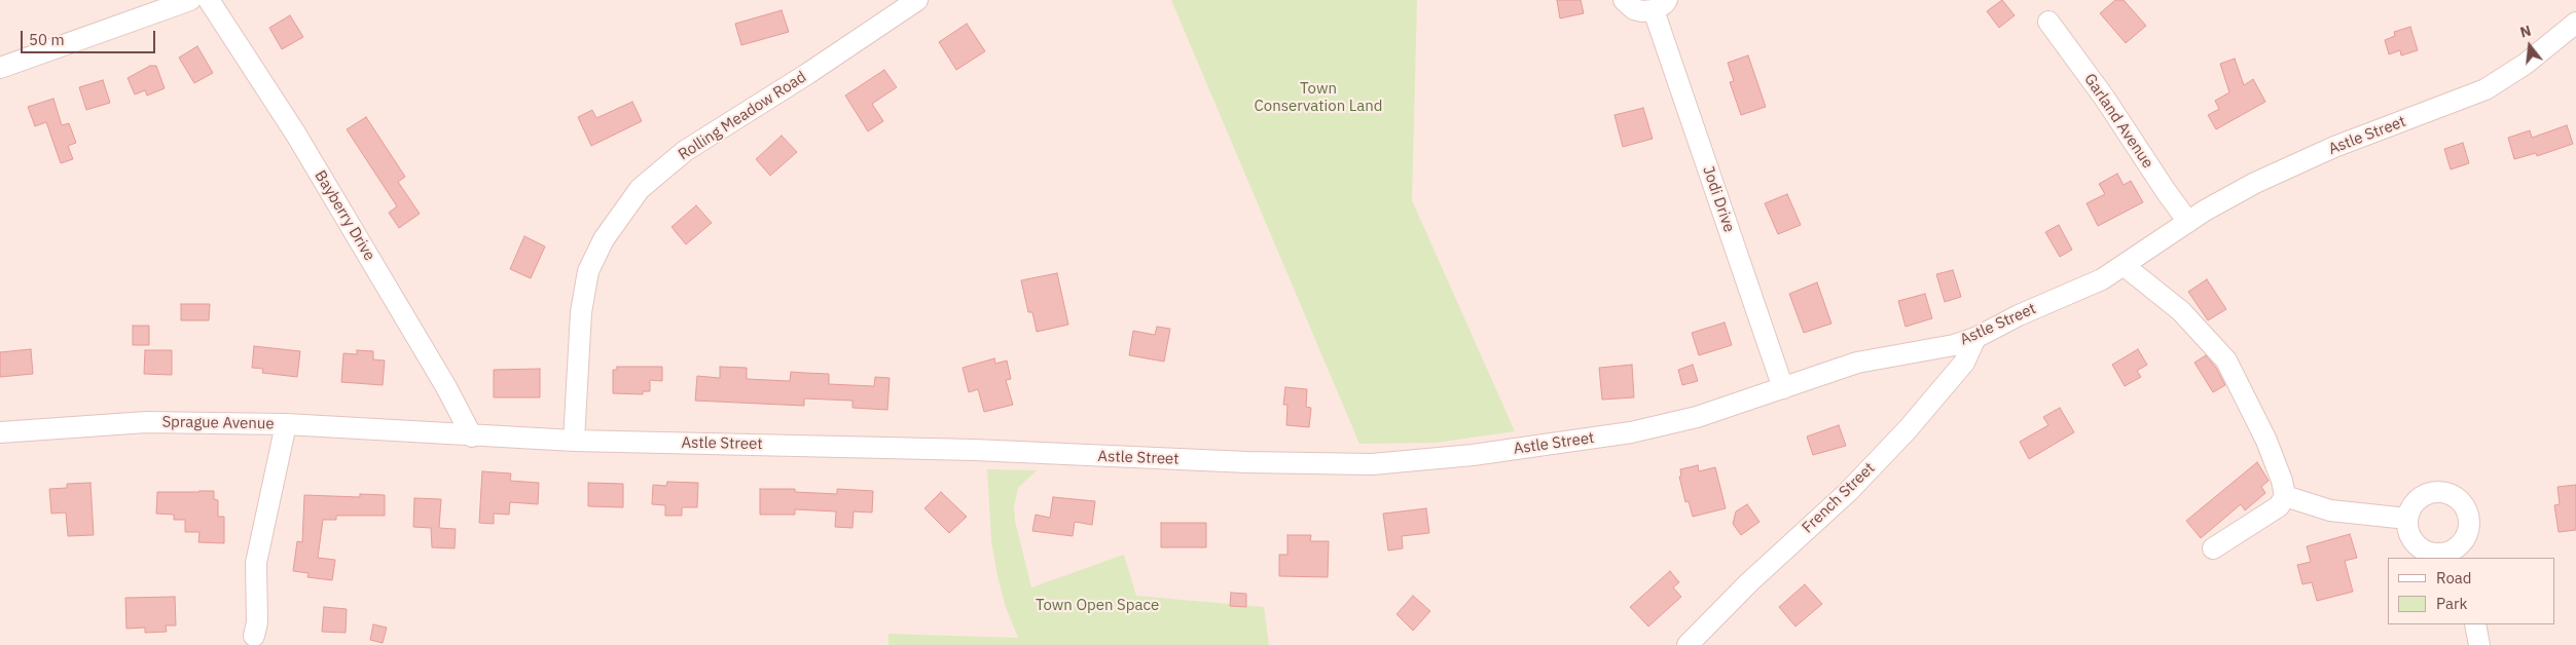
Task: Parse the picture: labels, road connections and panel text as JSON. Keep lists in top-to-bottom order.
{
  "streets": {
    "street": [
      "Rolling Meadow Road",
      "Garland Avenue",
      "Astle Street",
      "Jodi Drive",
      "Bayberry Drive",
      "Sprague Avenue",
      "French Street"
    ]
  },
  "crossings": [
    ["Rolling Meadow Road", "Astle Street"],
    ["Garland Avenue", "Astle Street"],
    ["Astle Street", "Jodi Drive"],
    ["Astle Street", "Bayberry Drive"],
    ["Astle Street", "Sprague Avenue"],
    ["Astle Street", "French Street"]
  ],
  "parks": ["Town Conservation Land", "Town Open Space"],
  "legend": ["Road", "Park"],
  "scale_bar": "50 m",
  "north": "top"
}
